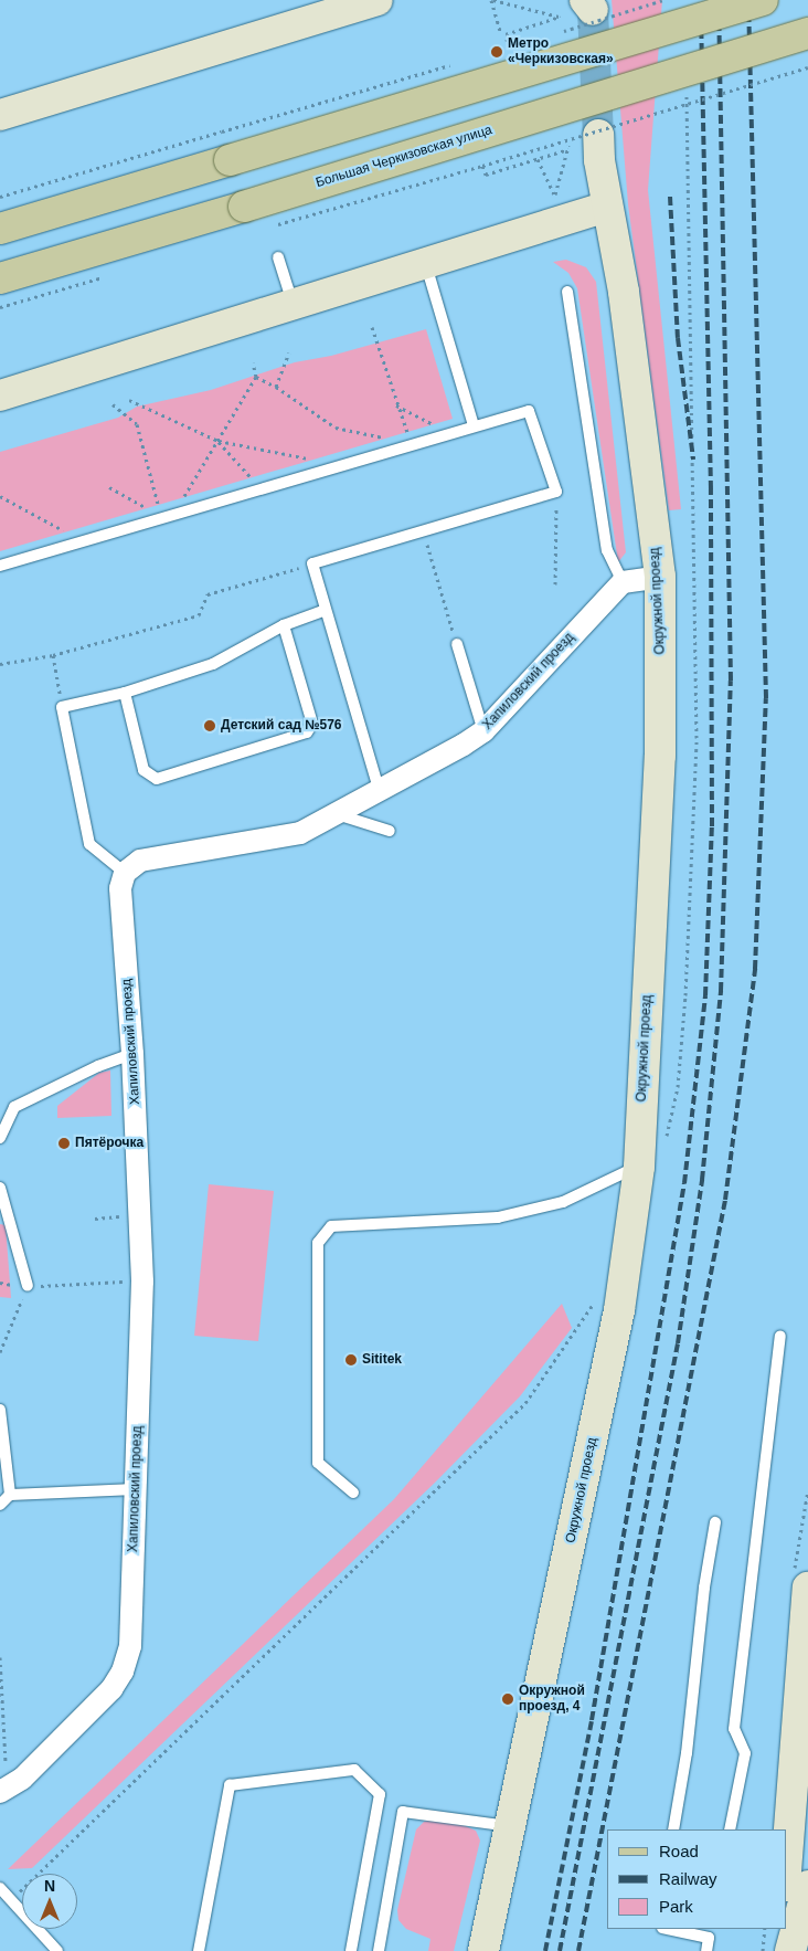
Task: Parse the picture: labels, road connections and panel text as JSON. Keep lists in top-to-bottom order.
{
  "streets": {
    "main road": ["Большая Черкизовская улица"],
    "street": ["Окружной проезд", "Хапиловский проезд"]
  },
  "places": [
    "Метро «Черкизовская»",
    "Детский сад №576",
    "Пятёрочка",
    "Sititek",
    "Окружной проезд, 4"
  ],
  "legend": ["Road", "Railway", "Park"],
  "north": "top"
}
